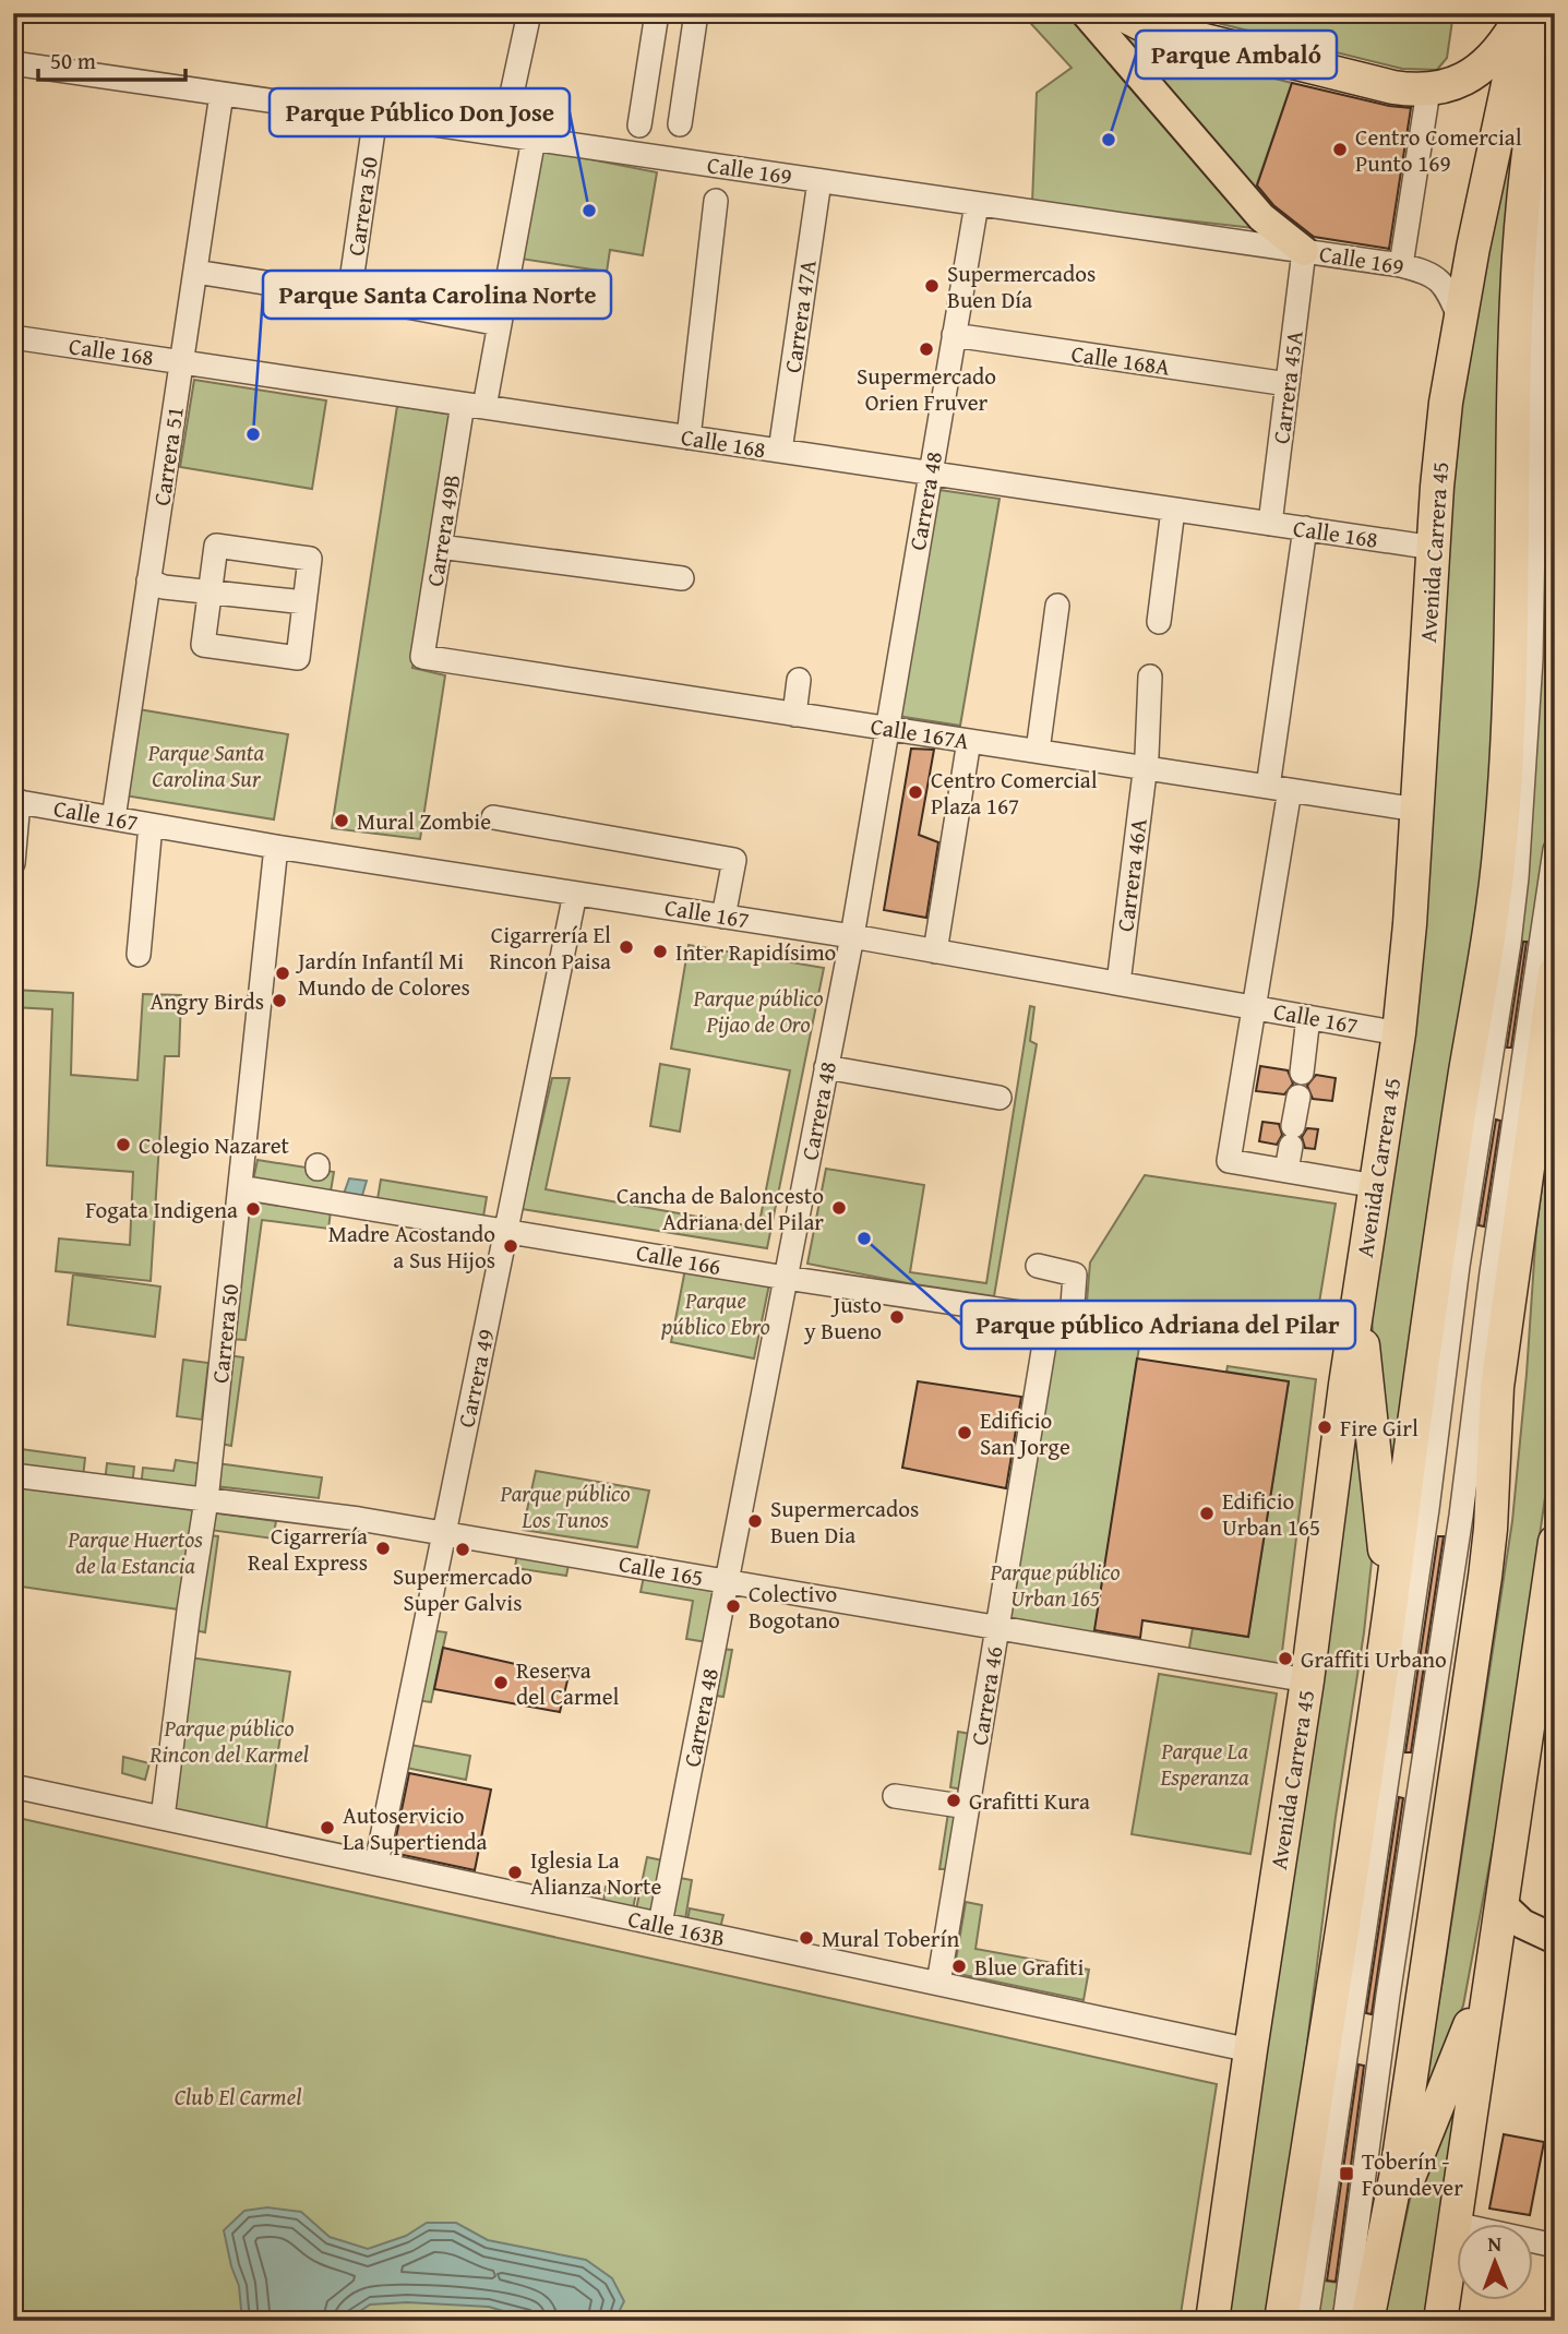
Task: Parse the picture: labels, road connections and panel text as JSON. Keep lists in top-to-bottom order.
{
  "streets": {
    "highway": ["Avenida Carrera 45"],
    "street": [
      "Calle 169",
      "Carrera 50",
      "Carrera 47A",
      "Calle 168",
      "Calle 168A",
      "Carrera 45A",
      "Carrera 51",
      "Carrera 48",
      "Carrera 49B",
      "Calle 167A",
      "Calle 167",
      "Carrera 46A",
      "Calle 166",
      "Carrera 49",
      "Calle 165",
      "Carrera 46",
      "Calle 163B"
    ]
  },
  "crossings": [
    ["Calle 169", "Carrera 50"],
    ["Calle 169", "Carrera 47A"],
    ["Calle 169", "Carrera 45A"],
    ["Calle 169", "Carrera 51"],
    ["Calle 169", "Carrera 48"],
    ["Calle 169", "Carrera 49B"],
    ["Calle 169", "Avenida Carrera 45"],
    ["Carrera 50", "Calle 167"],
    ["Carrera 50", "Calle 166"],
    ["Carrera 50", "Calle 165"],
    ["Carrera 50", "Calle 163B"],
    ["Carrera 47A", "Calle 168"],
    ["Calle 168", "Carrera 45A"],
    ["Calle 168", "Carrera 51"],
    ["Calle 168", "Carrera 48"],
    ["Calle 168", "Carrera 49B"],
    ["Calle 168", "Avenida Carrera 45"],
    ["Calle 168A", "Carrera 45A"],
    ["Calle 168A", "Carrera 48"],
    ["Carrera 51", "Calle 167"],
    ["Carrera 48", "Calle 167A"],
    ["Carrera 48", "Calle 167"],
    ["Carrera 48", "Calle 166"],
    ["Carrera 48", "Calle 165"],
    ["Carrera 48", "Calle 163B"],
    ["Carrera 49B", "Calle 167A"],
    ["Avenida Carrera 45", "Calle 167A"],
    ["Avenida Carrera 45", "Calle 167"],
    ["Avenida Carrera 45", "Calle 165"],
    ["Avenida Carrera 45", "Calle 163B"],
    ["Calle 167A", "Carrera 46A"],
    ["Calle 167", "Carrera 46A"],
    ["Calle 167", "Carrera 49"],
    ["Calle 166", "Carrera 49"],
    ["Calle 166", "Carrera 46"],
    ["Carrera 49", "Calle 165"],
    ["Carrera 49", "Calle 163B"],
    ["Calle 165", "Carrera 46"],
    ["Carrera 46", "Calle 163B"]
  ],
  "parks": [
    "Parque Santa Carolina Sur",
    "Parque público Pijao de Oro",
    "Parque público Ebro",
    "Parque público Los Tunos",
    "Parque Huertos de la Estancia",
    "Parque público Urban 165",
    "Parque público Rincon del Karmel",
    "Parque La Esperanza",
    "Club El Carmel"
  ],
  "places": {
    "other": [
      "Parque Ambaló",
      "Centro Comercial Punto 169",
      "Parque Público Don Jose",
      "Supermercados Buen Día",
      "Supermercado Orien Fruver",
      "Parque Santa Carolina Norte",
      "Centro Comercial Plaza 167",
      "Mural Zombie",
      "Cigarrería El Rincon Paisa",
      "Inter Rapidísimo",
      "Jardín Infantíl Mi Mundo de Colores",
      "Angry Birds",
      "Colegio Nazaret",
      "Cancha de Baloncesto Adriana del Pilar",
      "Fogata Indigena",
      "Parque público Adriana del Pilar",
      "Madre Acostando a Sus Hijos",
      "Justo y Bueno",
      "Fire Girl",
      "Edificio San Jorge",
      "Edificio Urban 165",
      "Supermercados Buen Dia",
      "Cigarrería Real Express",
      "Supermercado Super Galvis",
      "Colectivo Bogotano",
      "Graffiti Urbano",
      "Reserva del Carmel",
      "Grafitti Kura",
      "Autoservicio La Supertienda",
      "Iglesia La Alianza Norte",
      "Mural Toberín",
      "Blue Grafiti"
    ],
    "transit": ["Toberín - Foundever"]
  },
  "scale_bar": "50 m",
  "north": "top"
}
